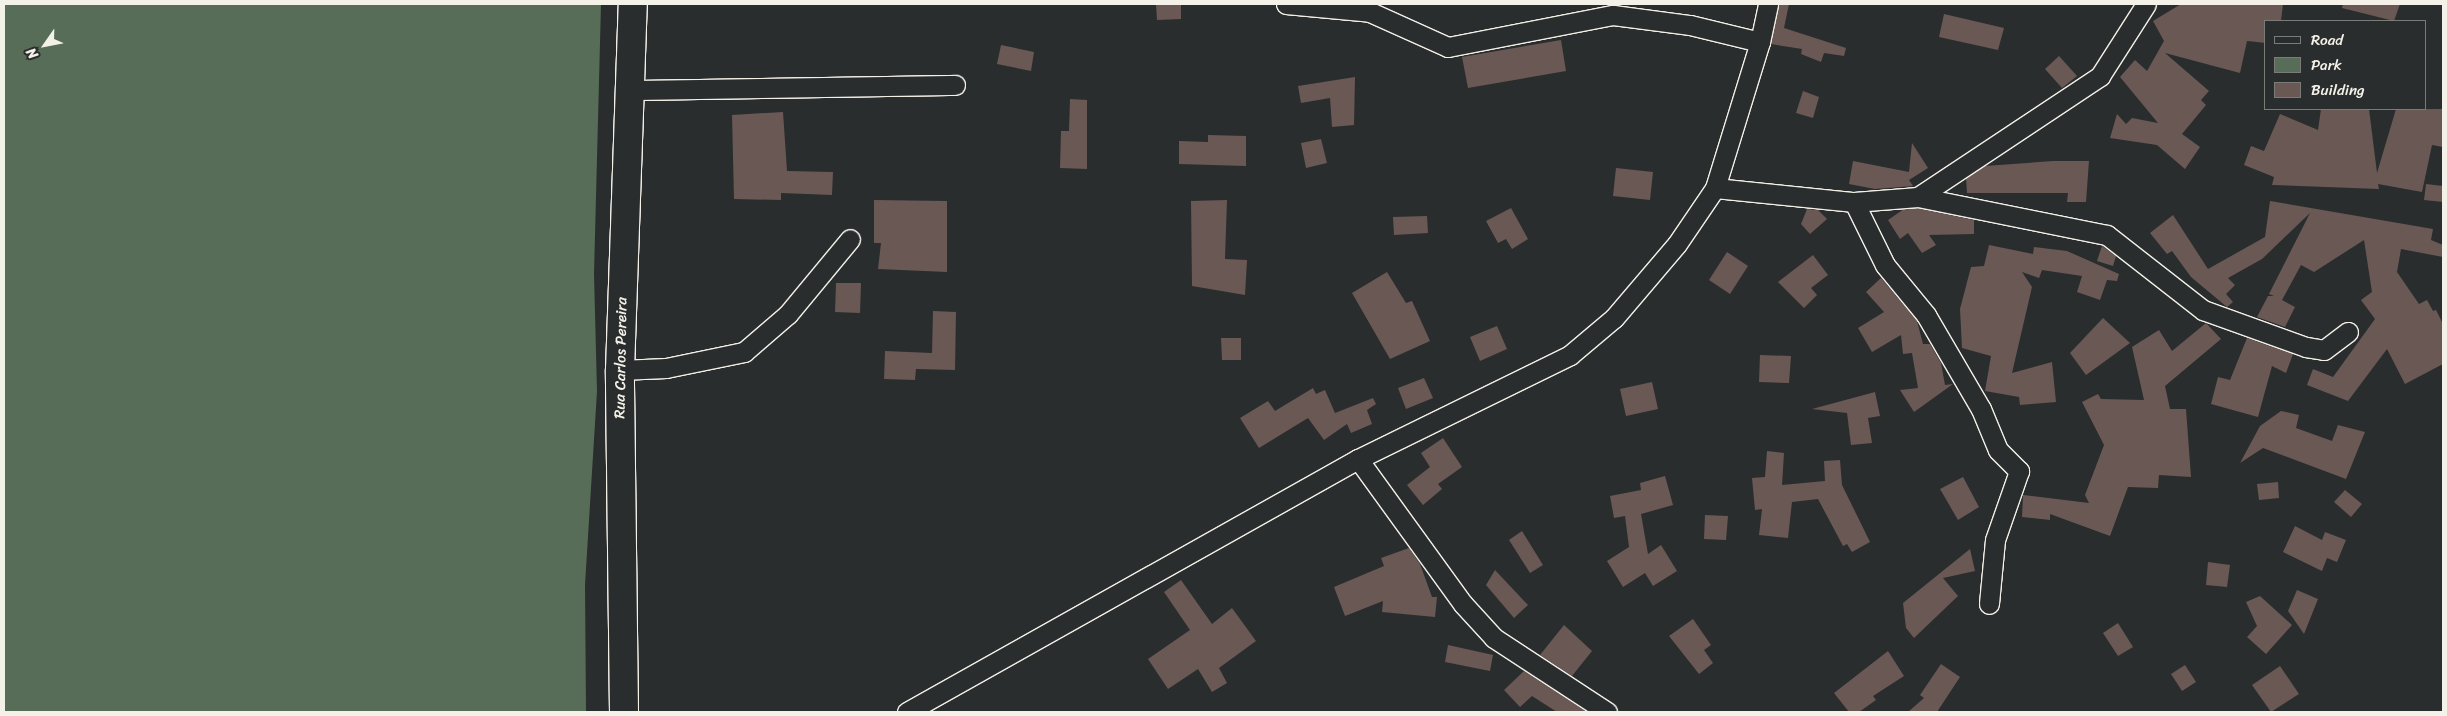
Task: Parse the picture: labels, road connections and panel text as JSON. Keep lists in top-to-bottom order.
{
  "streets": {
    "main road": ["Rua Carlos Pereira"]
  },
  "legend": ["Road", "Park", "Building"],
  "north": "bottom left"
}
